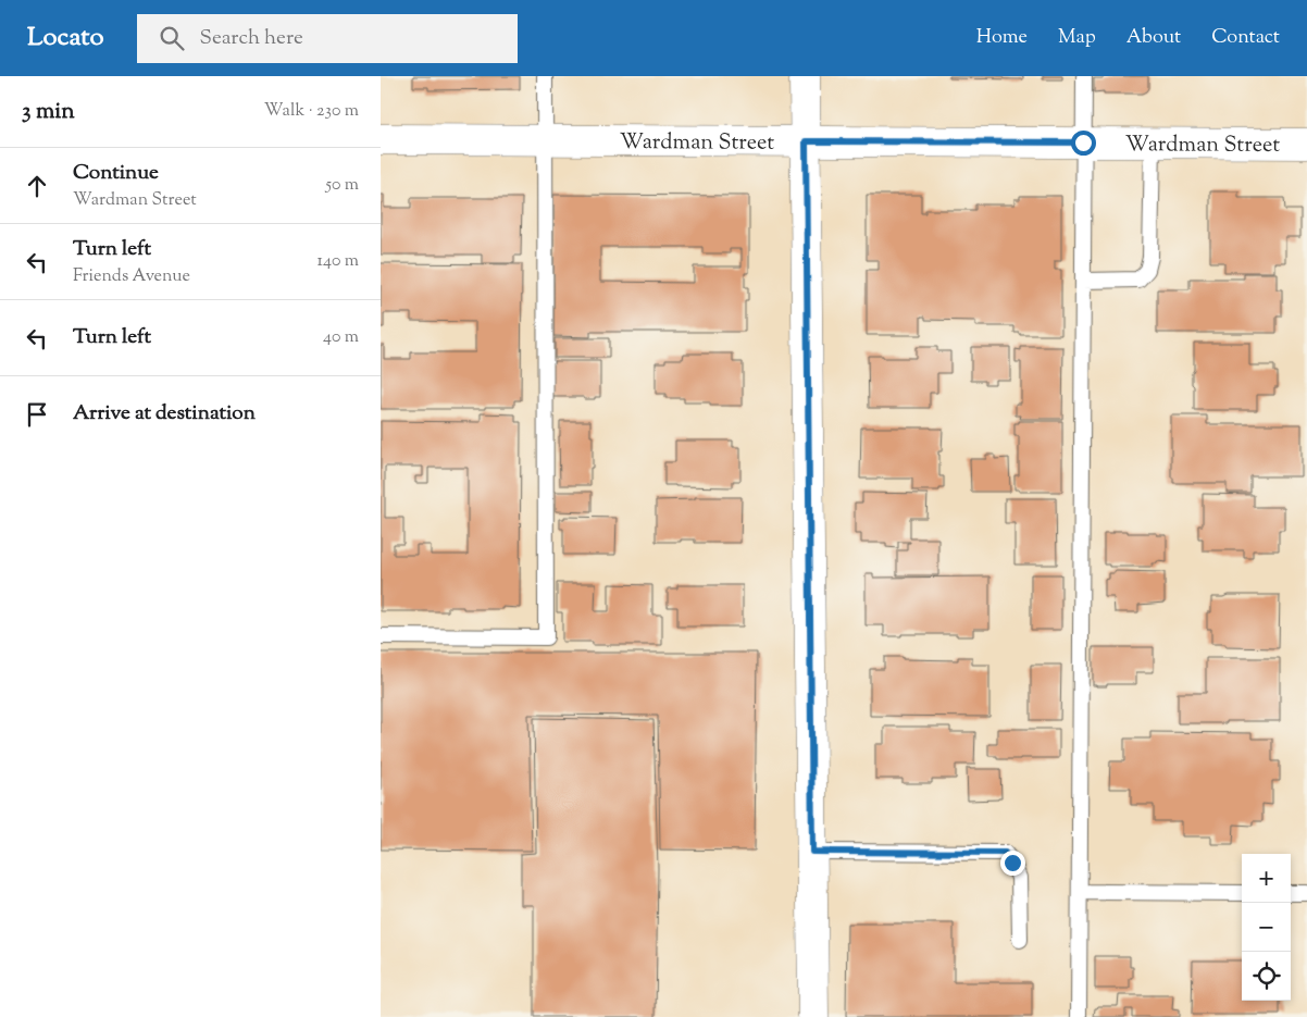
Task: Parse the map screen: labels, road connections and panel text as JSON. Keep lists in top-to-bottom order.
{
  "streets": {
    "street": ["Wardman Street"]
  },
  "page": {
    "header": "Locato",
    "search": "Search here",
    "nav": [
      "Home",
      "Map",
      "About",
      "Contact"
    ],
    "heading": ["3 min", "Walk · 230 m"],
    "list": [
      ["Continue", "Wardman Street", "50 m"],
      ["Turn left", "Friends Avenue", "140 m"],
      ["Turn left", "40 m"],
      "Arrive at destination"
    ],
    "map_buttons": ["+", "−"]
  }
}
